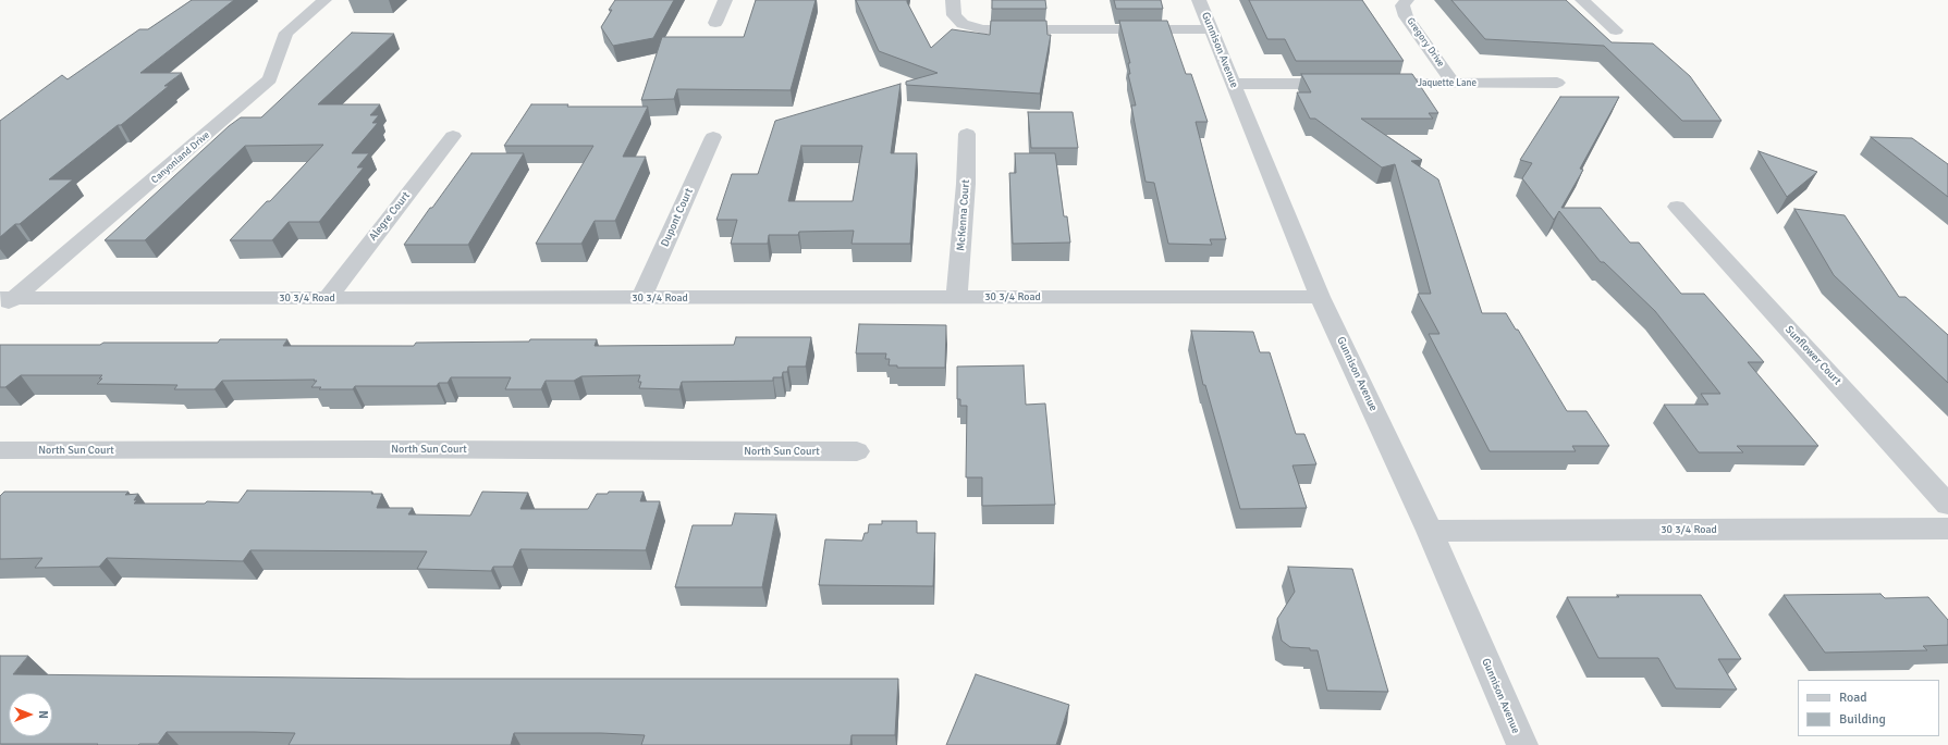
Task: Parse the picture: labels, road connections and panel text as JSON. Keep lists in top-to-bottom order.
{
  "streets": {
    "street": [
      "Gregory Drive",
      "Gunnison Avenue",
      "Jaquette Lane",
      "Canyonland Drive",
      "McKenna Court",
      "Alegre Court",
      "Dupont Court",
      "30 3/4 Road",
      "Sunflower Court",
      "North Sun Court"
    ]
  },
  "crossings": [
    ["Gregory Drive", "Jaquette Lane"],
    ["Gunnison Avenue", "30 3/4 Road"],
    ["Canyonland Drive", "30 3/4 Road"],
    ["McKenna Court", "30 3/4 Road"],
    ["Alegre Court", "30 3/4 Road"],
    ["Dupont Court", "30 3/4 Road"]
  ],
  "legend": ["Road", "Building"],
  "north": "right"
}
